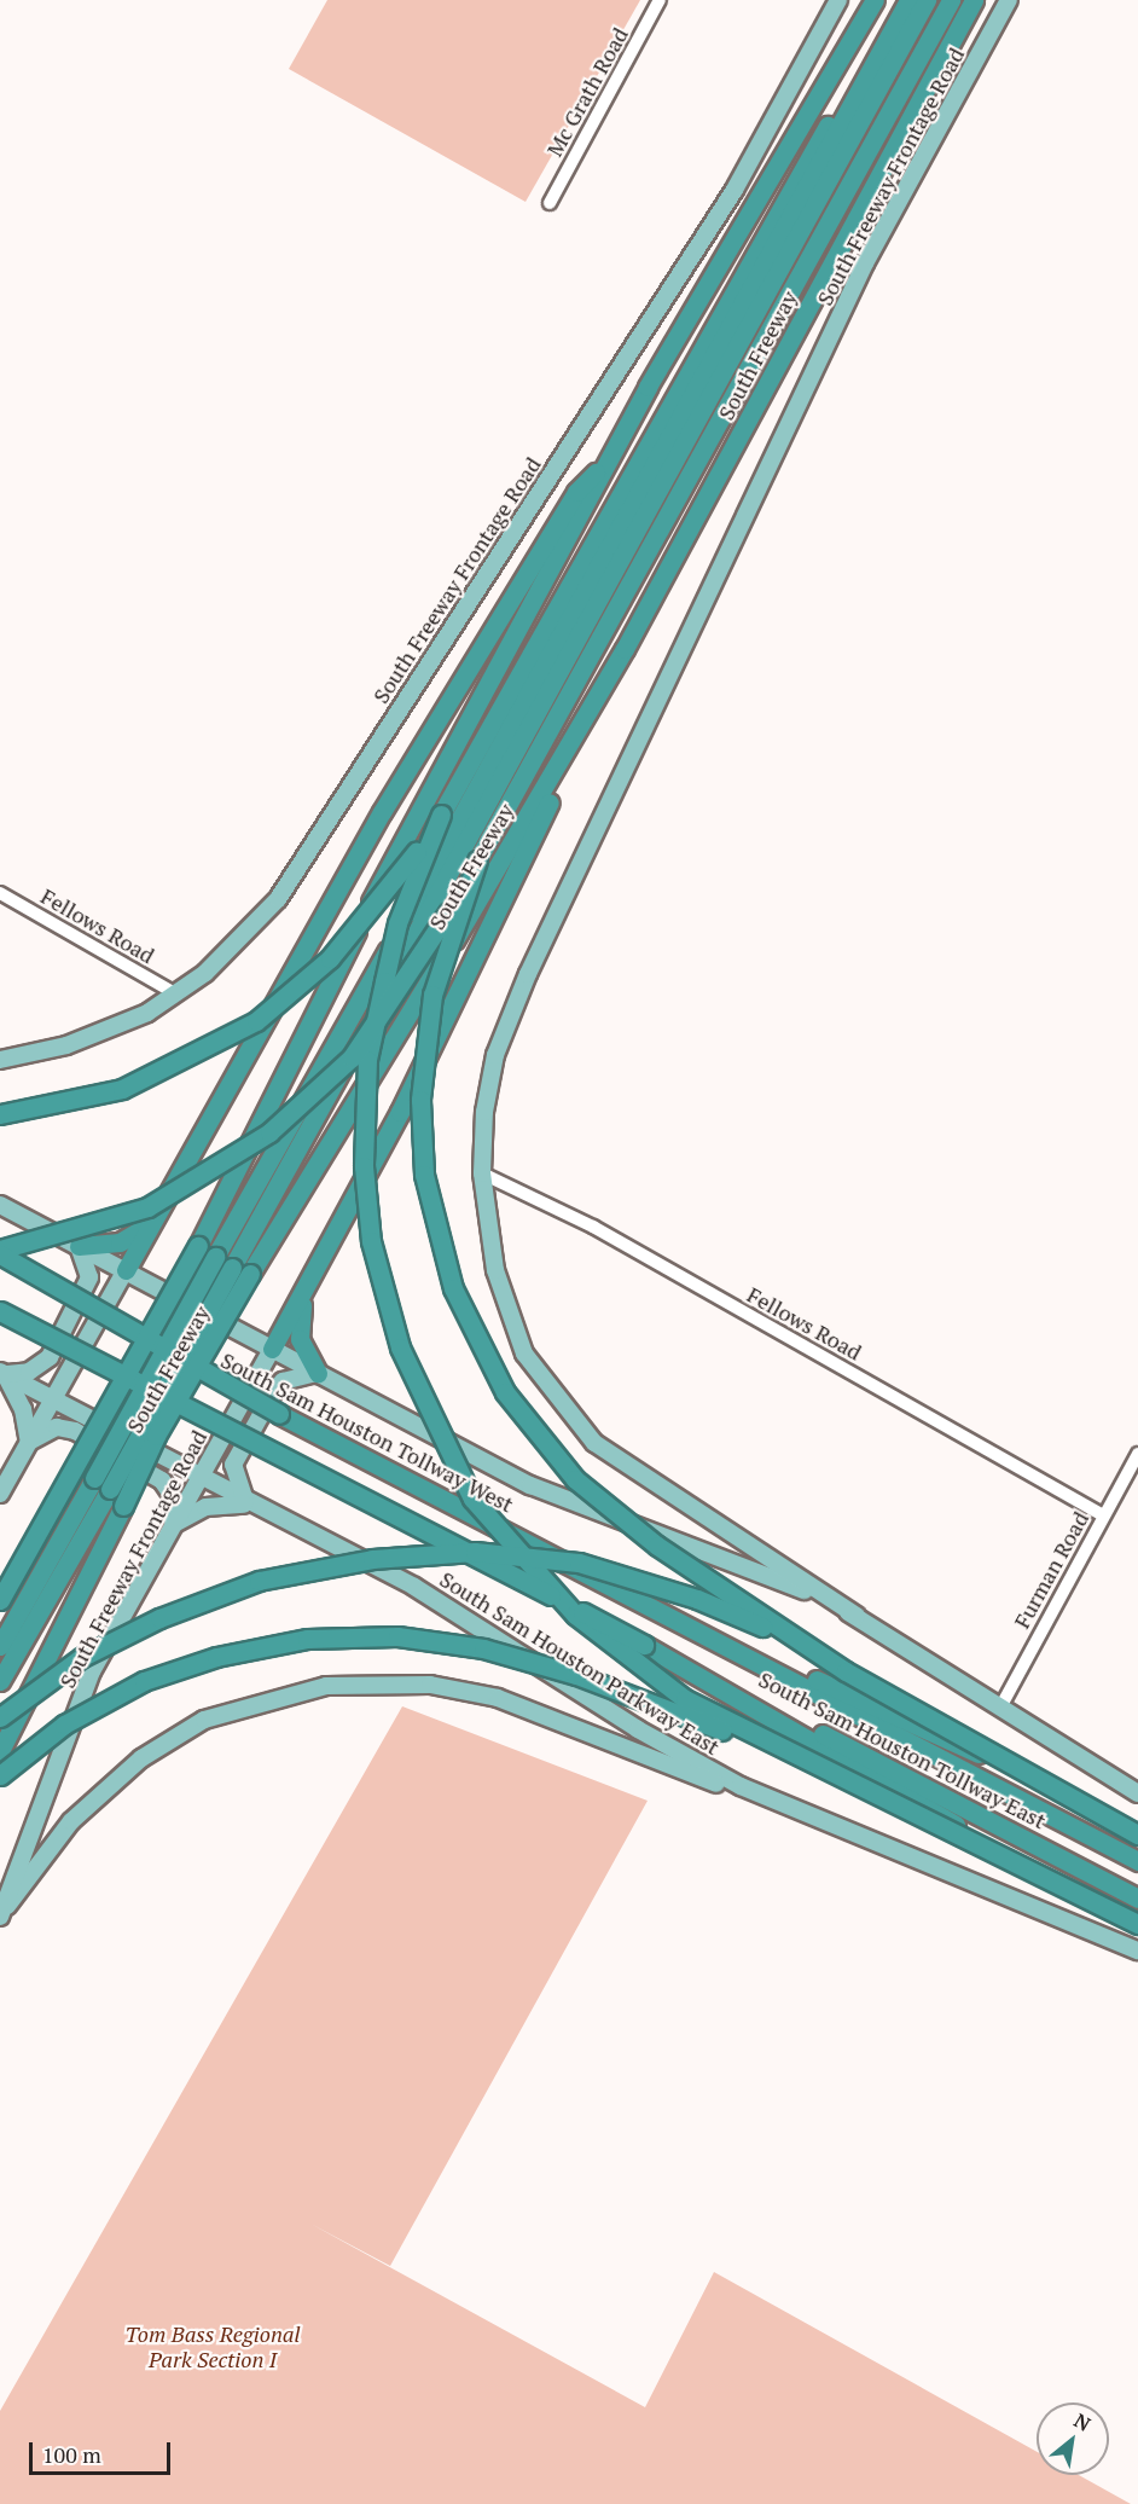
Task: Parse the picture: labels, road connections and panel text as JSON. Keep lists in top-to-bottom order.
{
  "streets": {
    "highway": ["South Freeway", "South Sam Houston Tollway West", "South Sam Houston Tollway East"],
    "main road": ["South Freeway Frontage Road", "South Sam Houston Parkway East"],
    "street": ["Mc Grath Road", "Fellows Road", "Furman Road"]
  },
  "crossings": [
    ["South Freeway Frontage Road", "Fellows Road"],
    ["South Freeway Frontage Road", "South Sam Houston Parkway East"],
    ["Fellows Road", "Furman Road"],
    ["South Sam Houston Tollway West", "South Sam Houston Tollway East"]
  ],
  "parks": ["Tom Bass Regional Park Section I"],
  "scale_bar": "100 m",
  "north": "top right"
}
